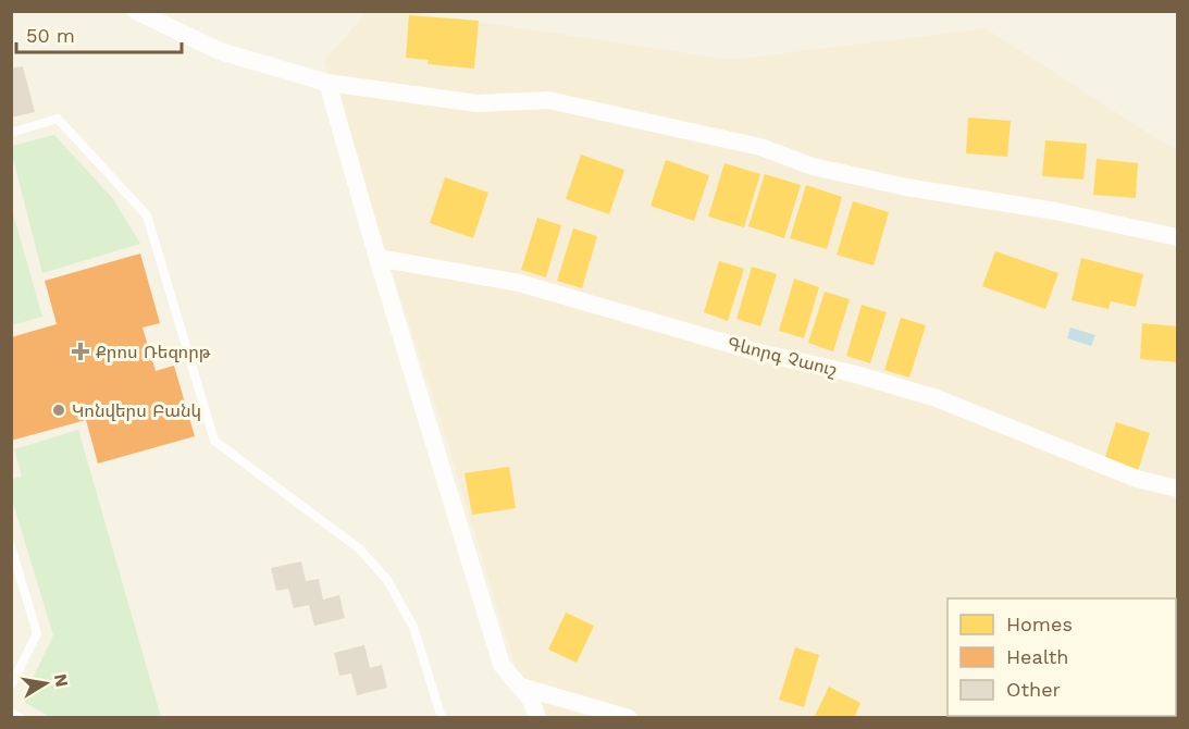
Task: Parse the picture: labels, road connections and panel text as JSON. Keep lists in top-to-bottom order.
{
  "streets": {
    "street": ["Գևորգ Չաուշ"]
  },
  "places": {
    "health": ["Քրոս Ռեզորթ"],
    "other": ["Կոնվերս Բանկ"]
  },
  "legend": ["Homes", "Health", "Other"],
  "scale_bar": "50 m",
  "north": "right"
}
